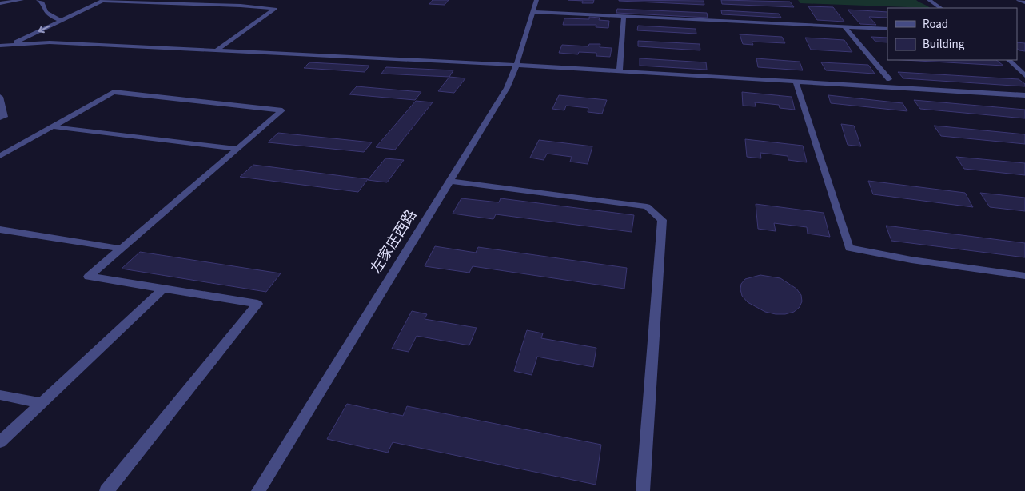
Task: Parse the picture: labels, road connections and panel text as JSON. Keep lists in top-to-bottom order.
{
  "streets": {
    "street": ["左家庄西路"]
  },
  "legend": ["Road", "Building"]
}
